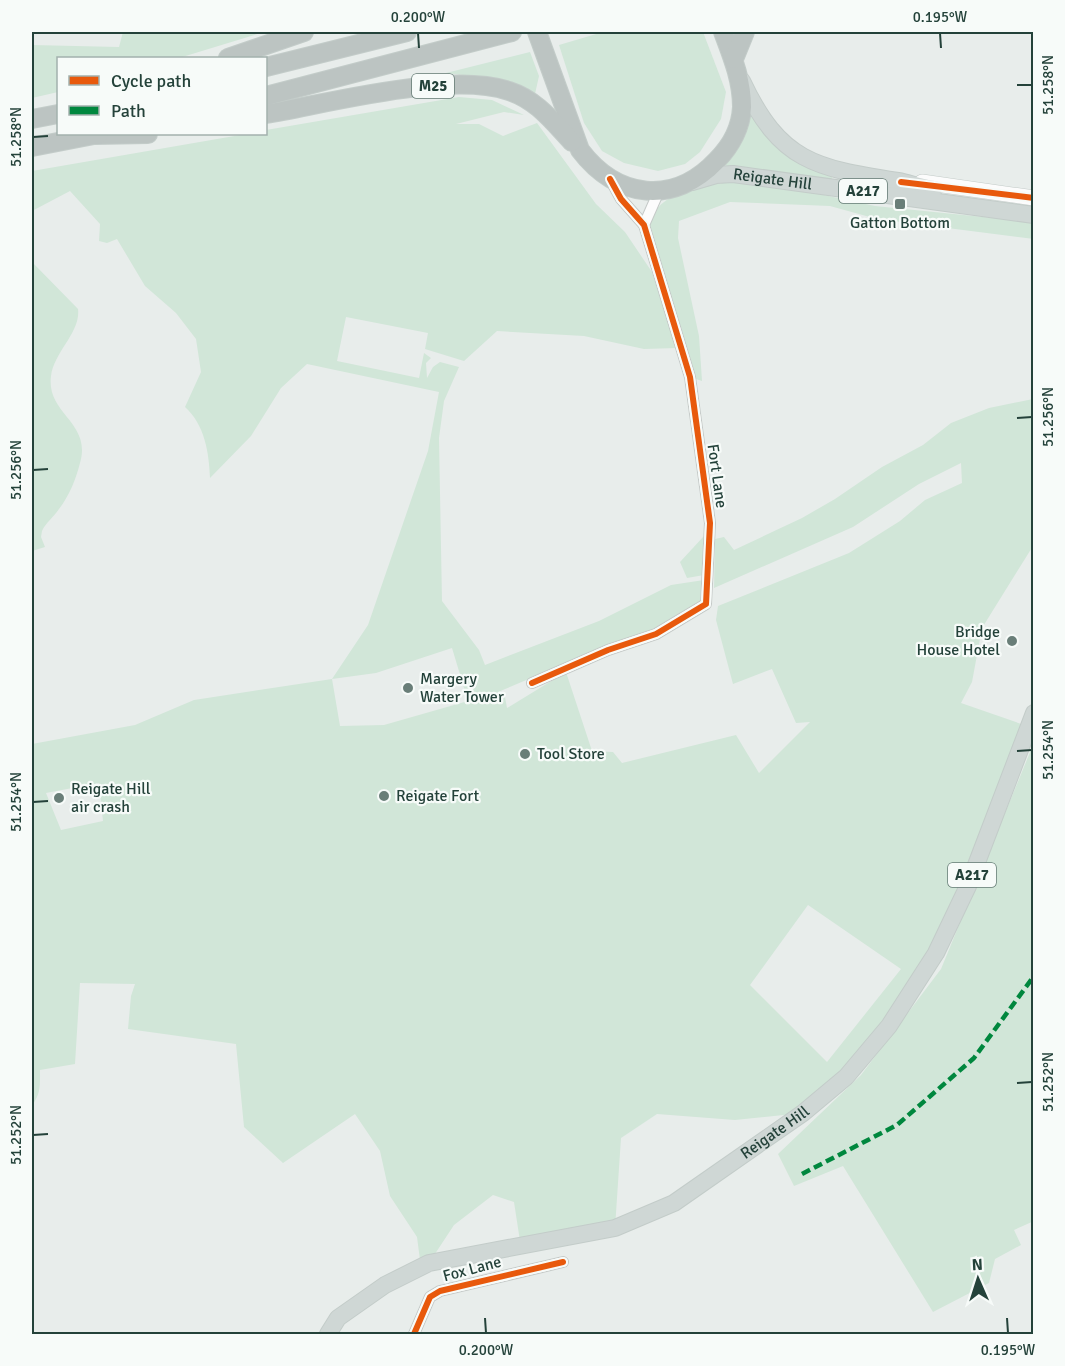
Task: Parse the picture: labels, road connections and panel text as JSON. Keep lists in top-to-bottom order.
{
  "streets": {
    "highway": ["M25"],
    "main road": ["Reigate Hill", "A217"],
    "street": ["Fort Lane", "Fox Lane"]
  },
  "places": {
    "transit": ["Gatton Bottom"],
    "other": [
      "Bridge House Hotel",
      "Margery Water Tower",
      "Tool Store",
      "Reigate Fort",
      "Reigate Hill air crash"
    ]
  },
  "legend": ["Cycle path", "Path"],
  "north": "top",
  "coordinates": [
    "0.200°W",
    "0.195°W",
    "51.258°N",
    "51.256°N",
    "51.254°N",
    "51.252°N"
  ]
}
